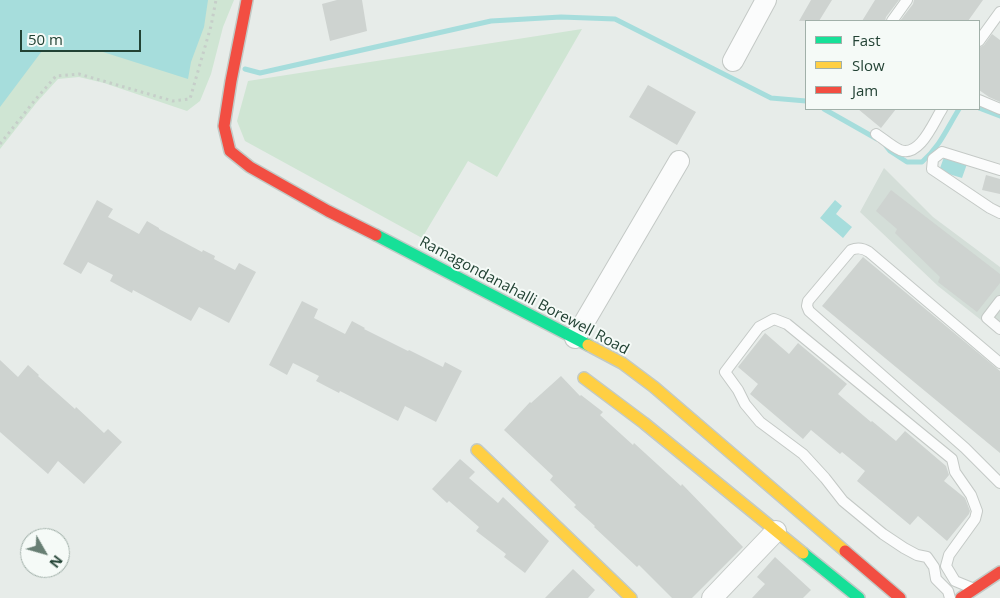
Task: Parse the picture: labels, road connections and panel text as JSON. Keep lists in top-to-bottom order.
{
  "streets": {
    "street": ["Ramagondanahalli Borewell Road"]
  },
  "legend": ["Fast", "Slow", "Jam"],
  "scale_bar": "50 m",
  "north": "bottom right"
}
